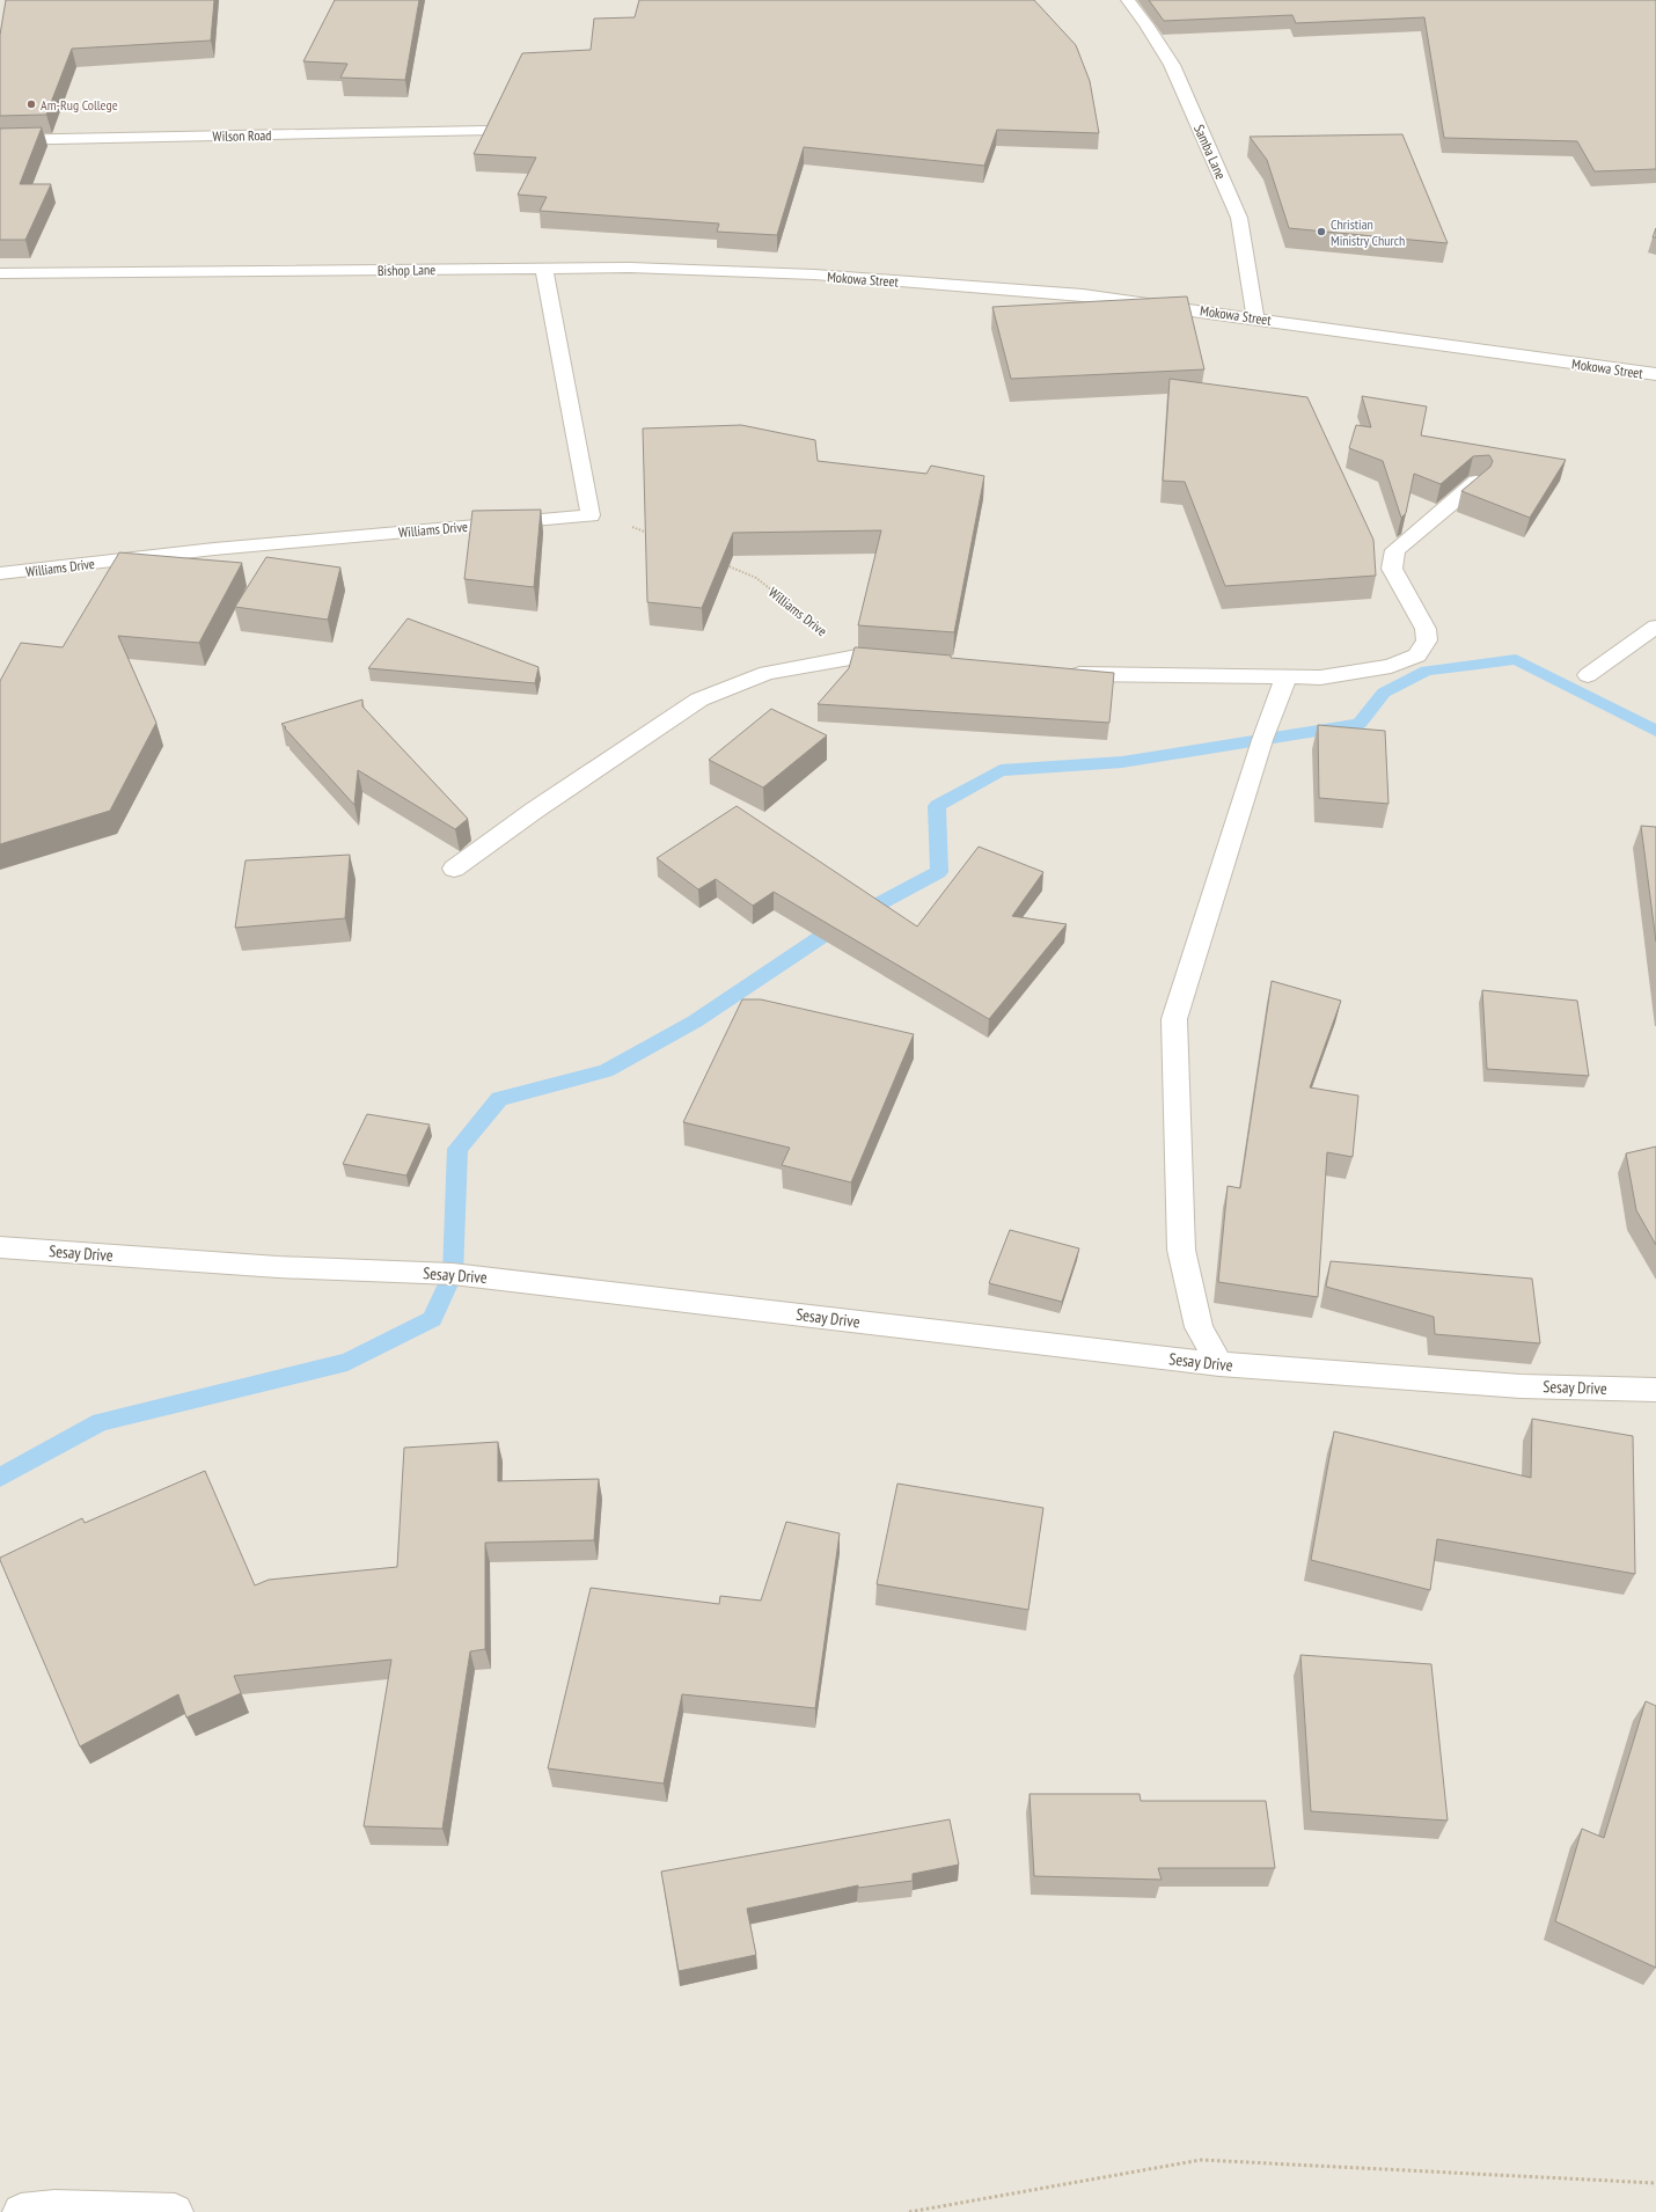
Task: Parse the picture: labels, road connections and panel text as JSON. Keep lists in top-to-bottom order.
{
  "streets": {
    "street": [
      "Wilson Road",
      "Samba Lane",
      "Bishop Lane",
      "Mokowa Street",
      "Williams Drive",
      "Sesay Drive"
    ]
  },
  "crossings": [
    ["Samba Lane", "Mokowa Street"],
    ["Bishop Lane", "Mokowa Street"]
  ],
  "places": ["Am-Rug College", "Christian Ministry Church"]
}
